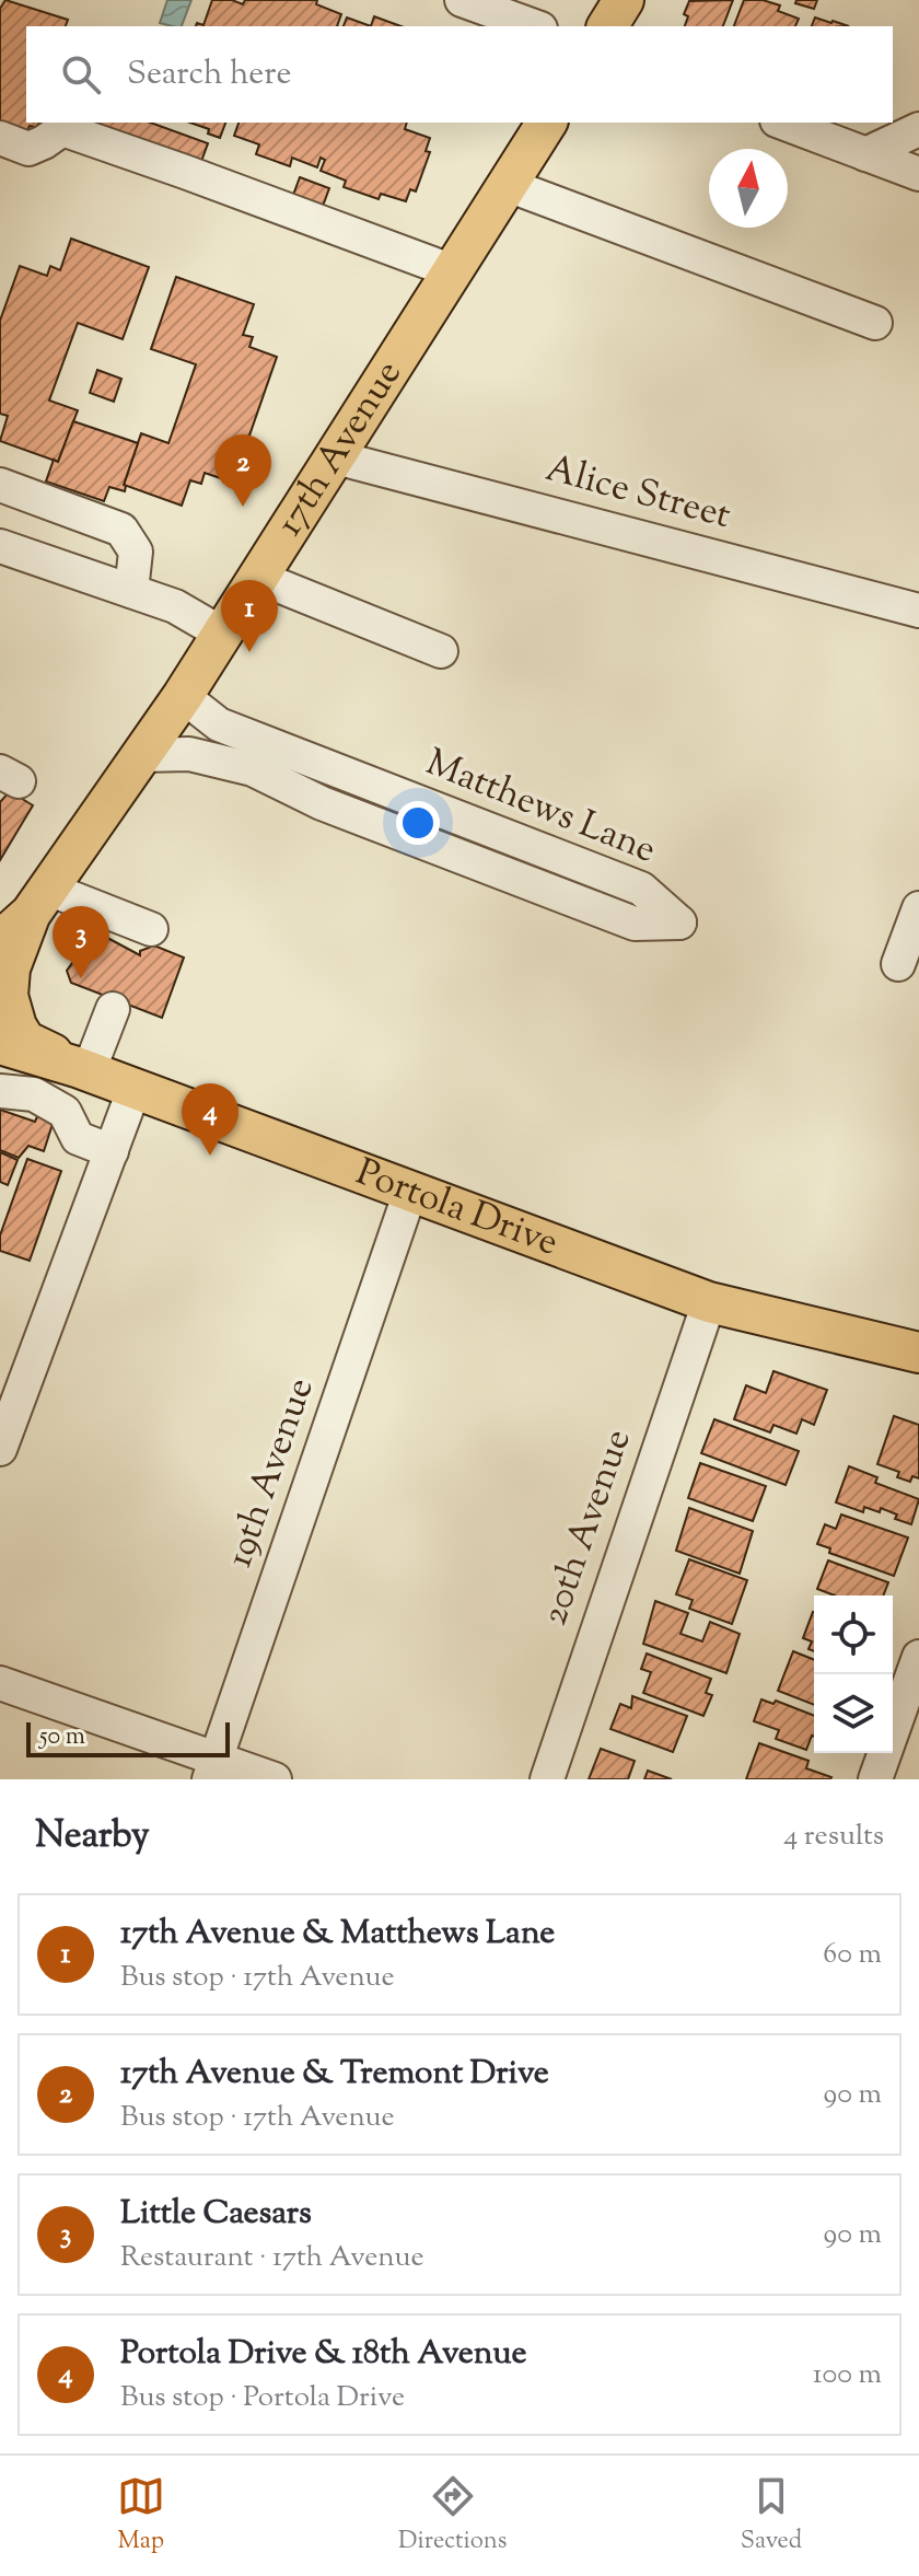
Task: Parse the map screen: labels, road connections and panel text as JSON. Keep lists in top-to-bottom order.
{
  "streets": {
    "main road": ["17th Avenue", "Portola Drive"],
    "street": [
      "Alice Street",
      "Matthews Lane",
      "19th Avenue",
      "20th Avenue"
    ]
  },
  "crossings": [
    ["17th Avenue", "Alice Street"],
    ["17th Avenue", "Matthews Lane"],
    ["Portola Drive", "19th Avenue"],
    ["Portola Drive", "20th Avenue"]
  ],
  "scale_bar": "50 m",
  "north": "top",
  "page": {
    "search": "Search here",
    "pins": [
      "2",
      "1",
      "3",
      "4"
    ],
    "scale": "50 m",
    "heading": ["Nearby", "4 results"],
    "list": [
      {
        "mark": "1",
        "name": "17th Avenue & Matthews Lane",
        "note": "Bus stop · 17th Avenue",
        "value": "60 m"
      },
      {
        "mark": "2",
        "name": "17th Avenue & Tremont Drive",
        "note": "Bus stop · 17th Avenue",
        "value": "90 m"
      },
      {
        "mark": "3",
        "name": "Little Caesars",
        "note": "Restaurant · 17th Avenue",
        "value": "90 m"
      },
      {
        "mark": "4",
        "name": "Portola Drive & 18th Avenue",
        "note": "Bus stop · Portola Drive",
        "value": "100 m"
      }
    ],
    "nav": ["Map", "Directions", "Saved"]
  }
}
